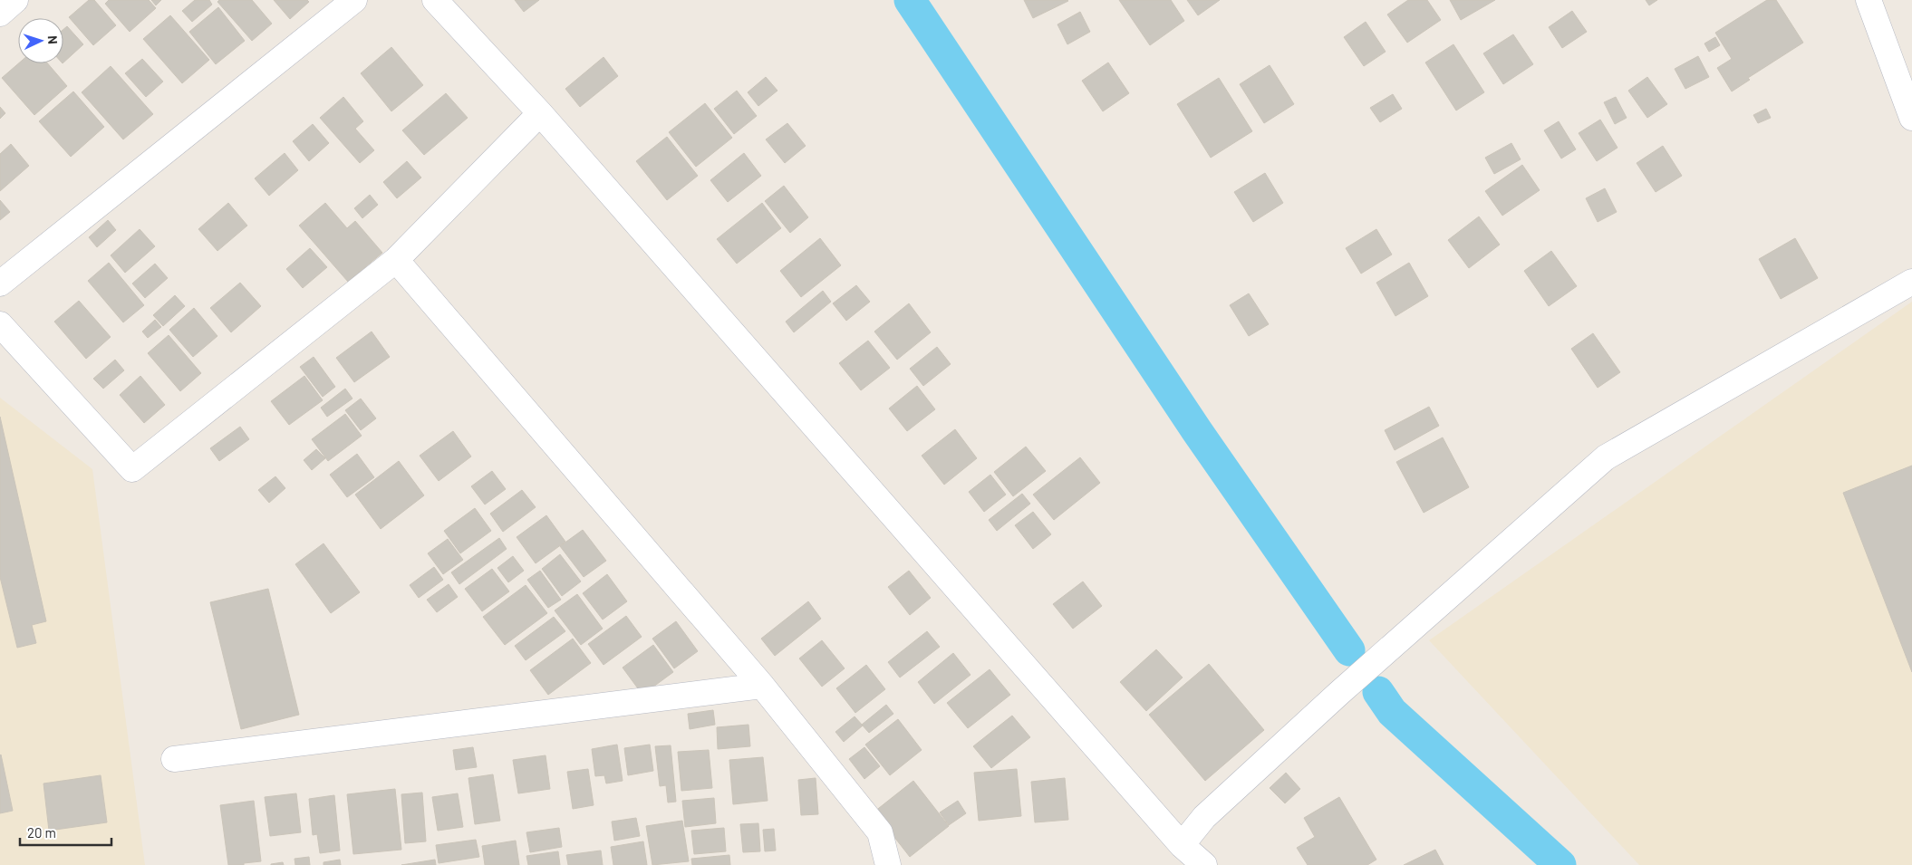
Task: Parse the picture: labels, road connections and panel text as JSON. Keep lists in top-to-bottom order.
{
  "scale_bar": "20 m",
  "north": "right"
}
